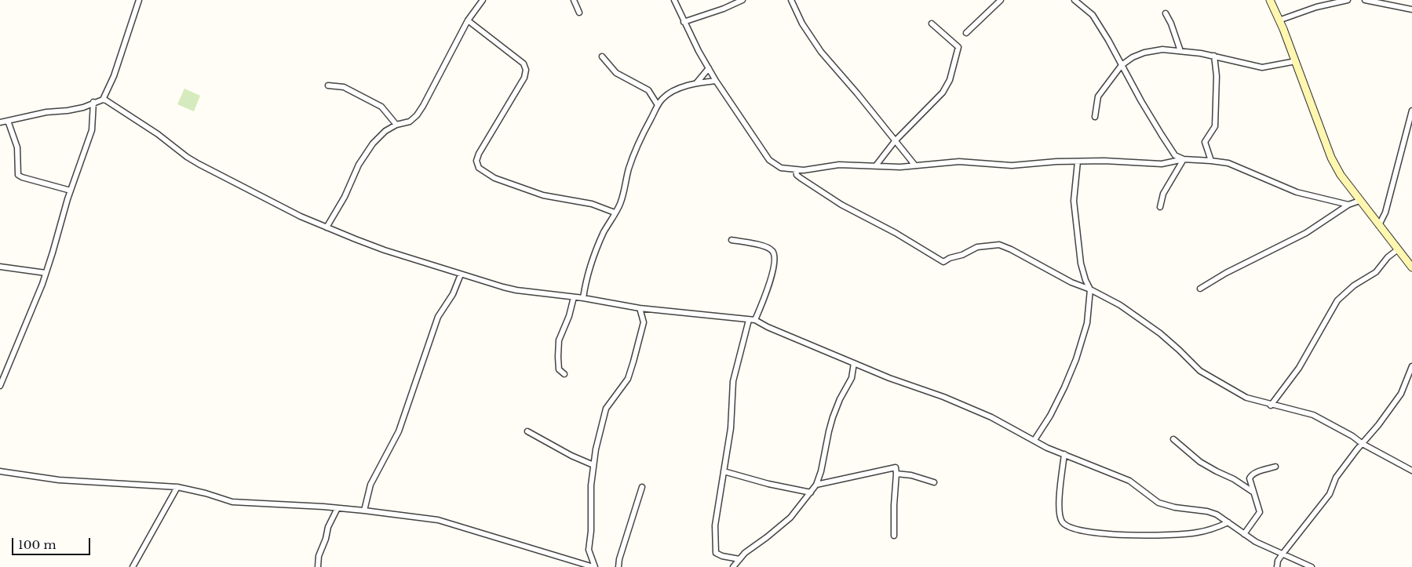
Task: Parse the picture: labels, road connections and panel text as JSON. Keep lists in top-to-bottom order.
{
  "scale_bar": "100 m"
}
